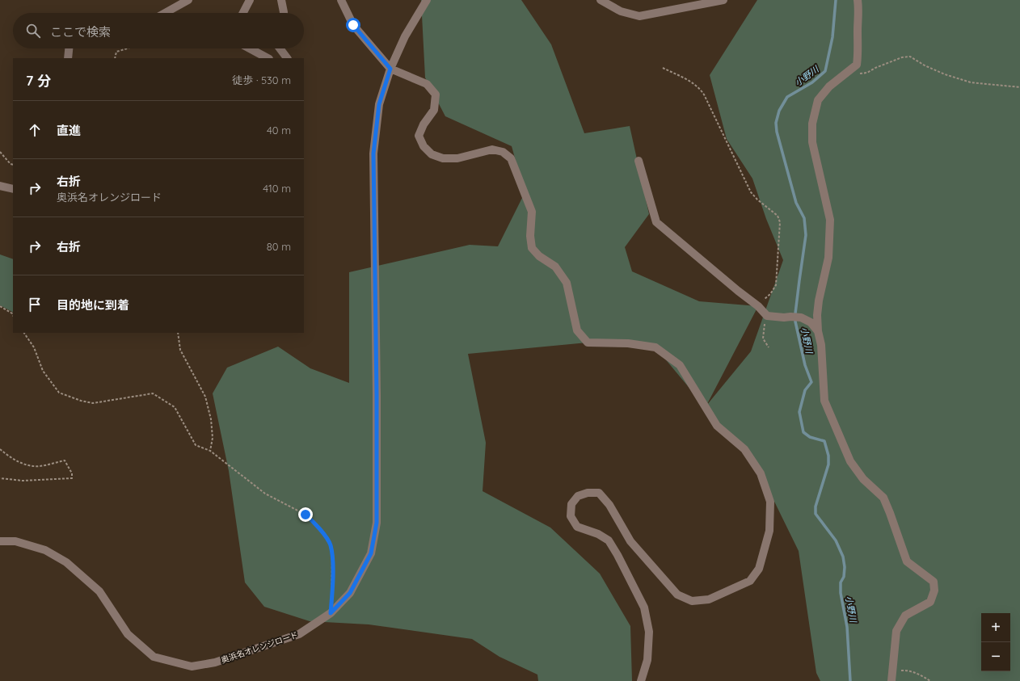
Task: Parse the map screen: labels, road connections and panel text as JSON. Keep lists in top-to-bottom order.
{
  "streets": {
    "street": ["奥浜名オレンジロード"]
  },
  "water": ["小野川"],
  "page": {
    "search": "ここで検索",
    "heading": ["7 分", "徒歩 · 530 m"],
    "list": [
      ["直進", "40 m"],
      ["右折", "奥浜名オレンジロード", "410 m"],
      ["右折", "80 m"],
      "目的地に到着"
    ],
    "map_buttons": ["+", "−"]
  }
}
